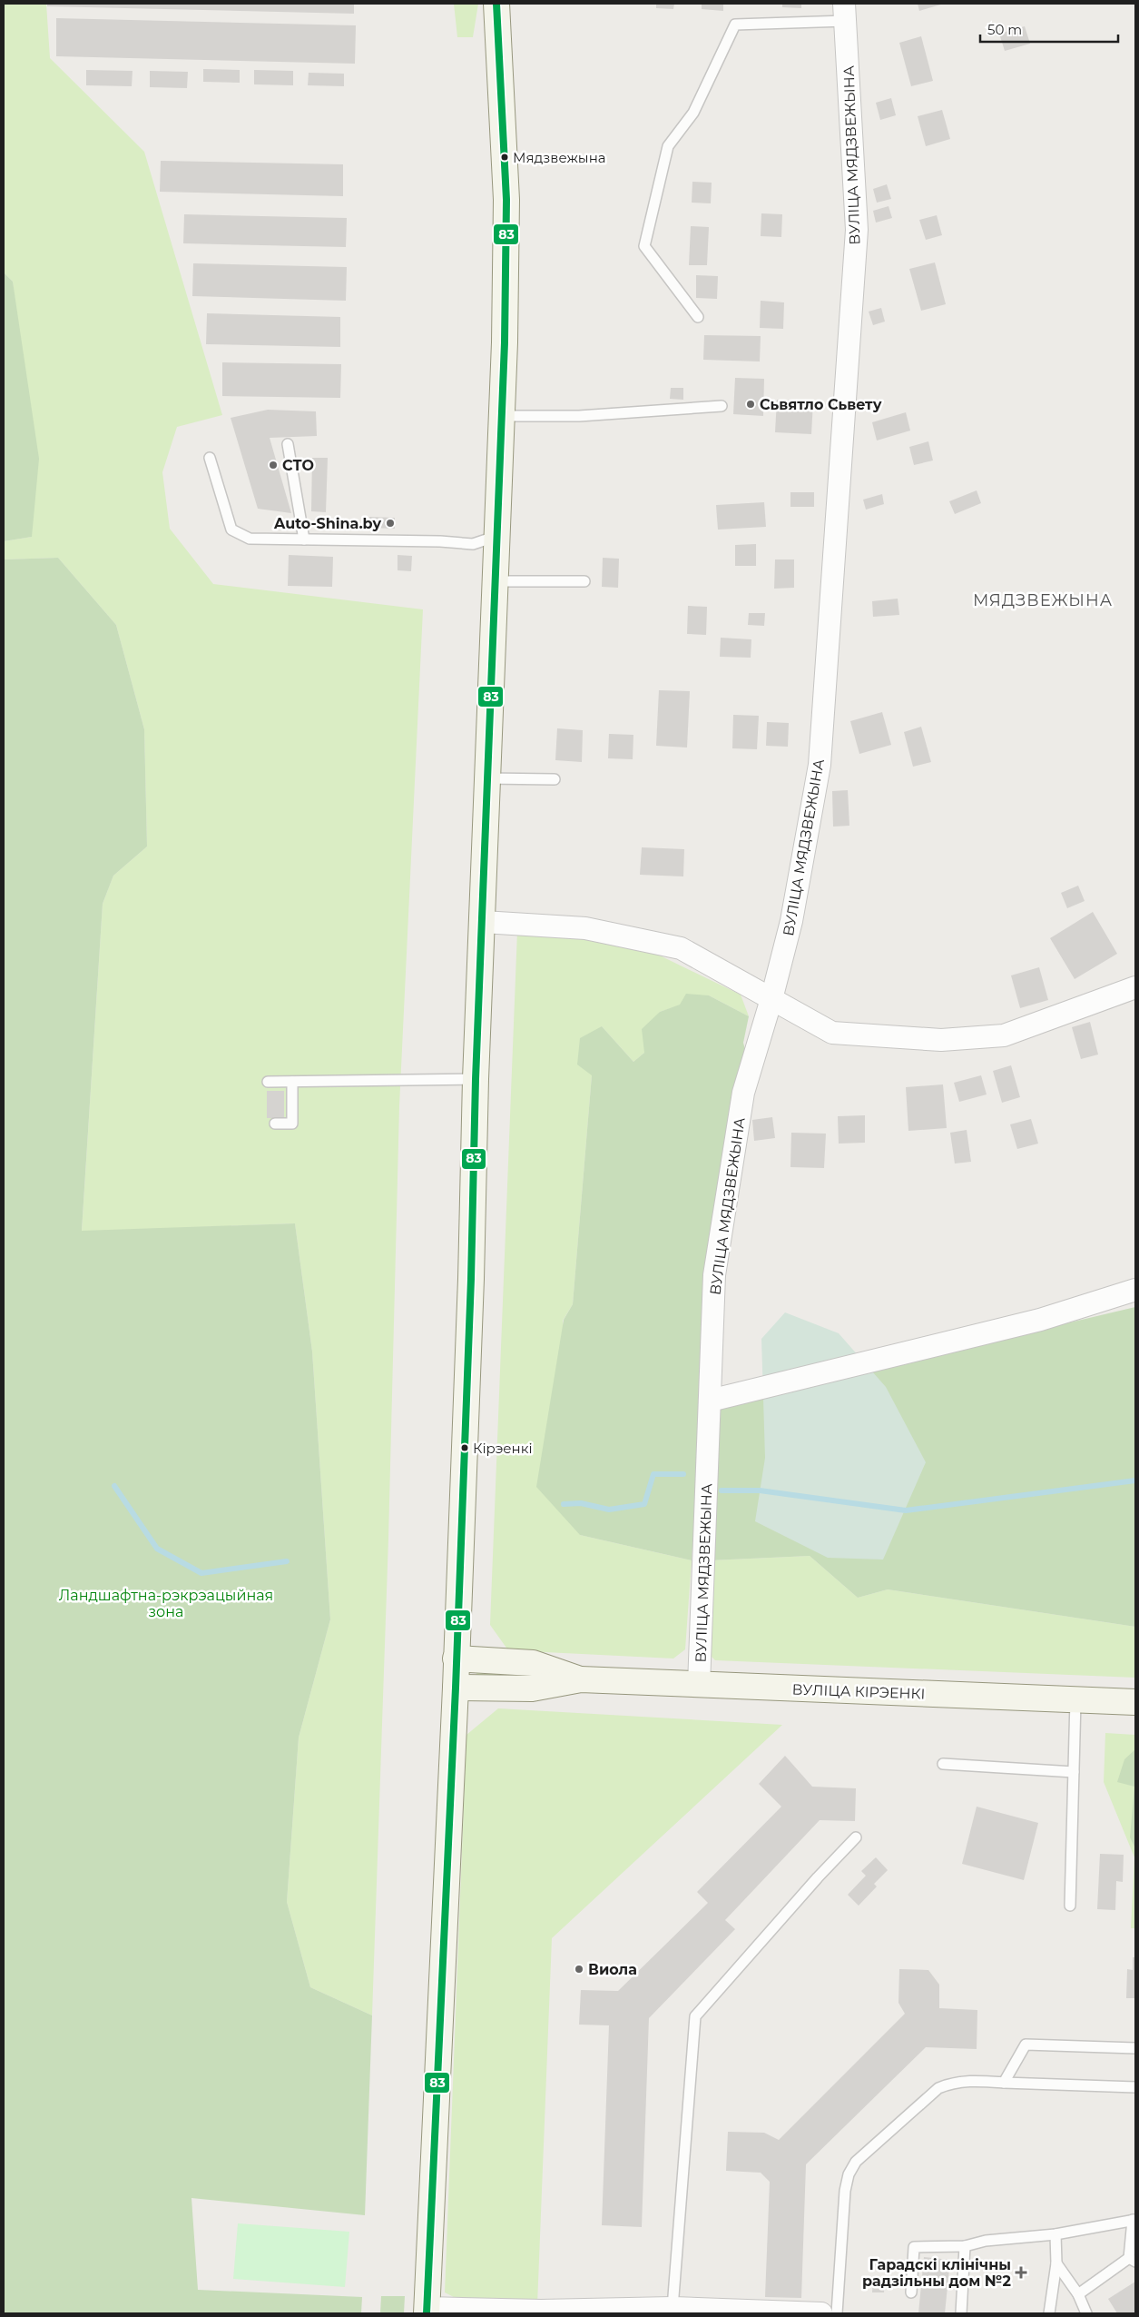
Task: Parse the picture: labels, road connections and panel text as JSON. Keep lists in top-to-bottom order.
{
  "streets": {
    "main road": ["ВУЛІЦА КІРЭЕНКІ"],
    "street": ["ВУЛІЦА МЯДЗВЕЖЫНА"]
  },
  "crossings": [
    ["ВУЛІЦА МЯДЗВЕЖЫНА", "ВУЛІЦА КІРЭЕНКІ"]
  ],
  "districts": ["МЯДЗВЕЖЫНА"],
  "parks": ["Ландшафтна-рэкрэацыйная зона"],
  "places": {
    "other": [
      "Мядзвежына",
      "Сьвятло Сьвету",
      "СТО",
      "Auto-Shina.by",
      "Кірэенкі",
      "Виола"
    ],
    "health": ["Гарадскі клінічны радзільны дом №2"]
  },
  "lines": ["transit line 83"],
  "scale_bar": "50 m"
}
